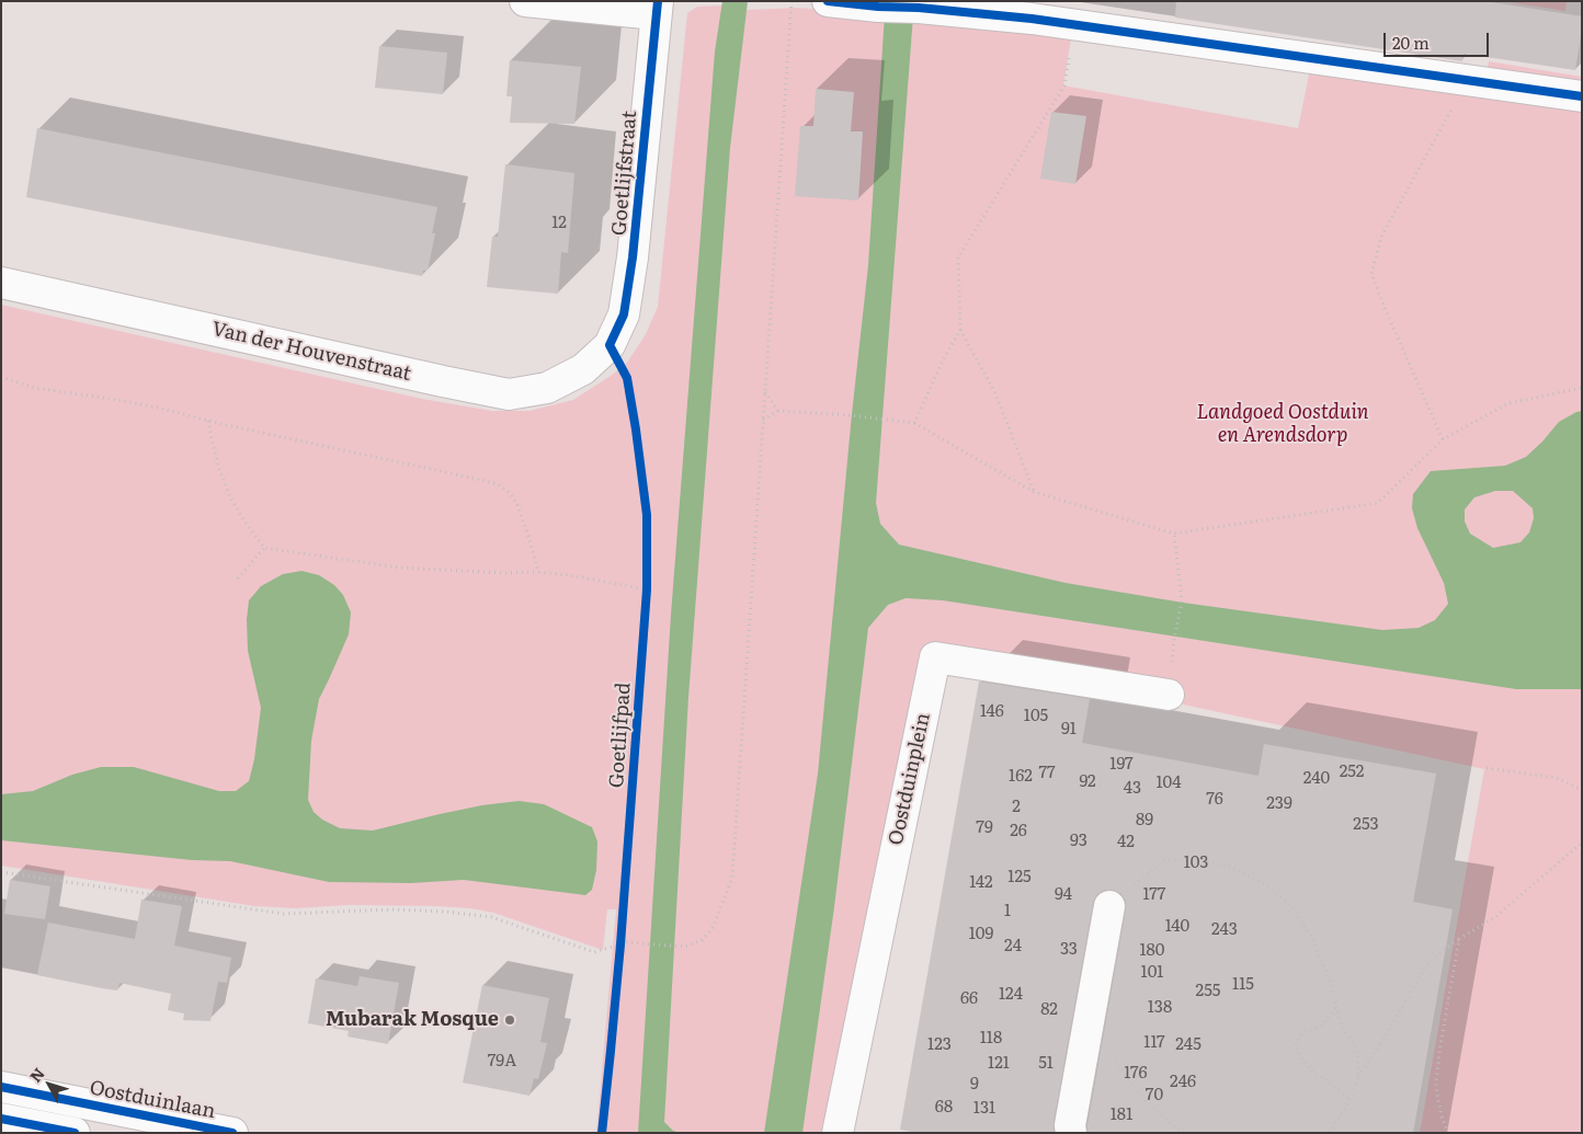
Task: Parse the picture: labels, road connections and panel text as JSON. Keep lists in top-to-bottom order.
{
  "streets": {
    "street": [
      "Goetlijfstraat",
      "Van der Houvenstraat",
      "Oostduinplein",
      "Oostduinlaan"
    ],
    "cycle path": ["Goetlijfpad"]
  },
  "crossings": [
    ["Goetlijfstraat", "Van der Houvenstraat"]
  ],
  "parks": ["Landgoed Oostduin en Arendsdorp"],
  "places": ["Mubarak Mosque"],
  "house_numbers": [
    "12",
    "146",
    "105",
    "91",
    "197",
    "252",
    "77",
    "162",
    "240",
    "92",
    "104",
    "43",
    "76",
    "239",
    "2",
    "89",
    "253",
    "79",
    "26",
    "93",
    "42",
    "103",
    "125",
    "142",
    "94",
    "177",
    "1",
    "140",
    "243",
    "109",
    "24",
    "33",
    "180",
    "101",
    "115",
    "255",
    "124",
    "66",
    "138",
    "82",
    "118",
    "117",
    "123",
    "245",
    "79A",
    "121",
    "51",
    "176",
    "246",
    "9",
    "70",
    "68",
    "131",
    "181"
  ],
  "scale_bar": "20 m",
  "north": "top left"
}
